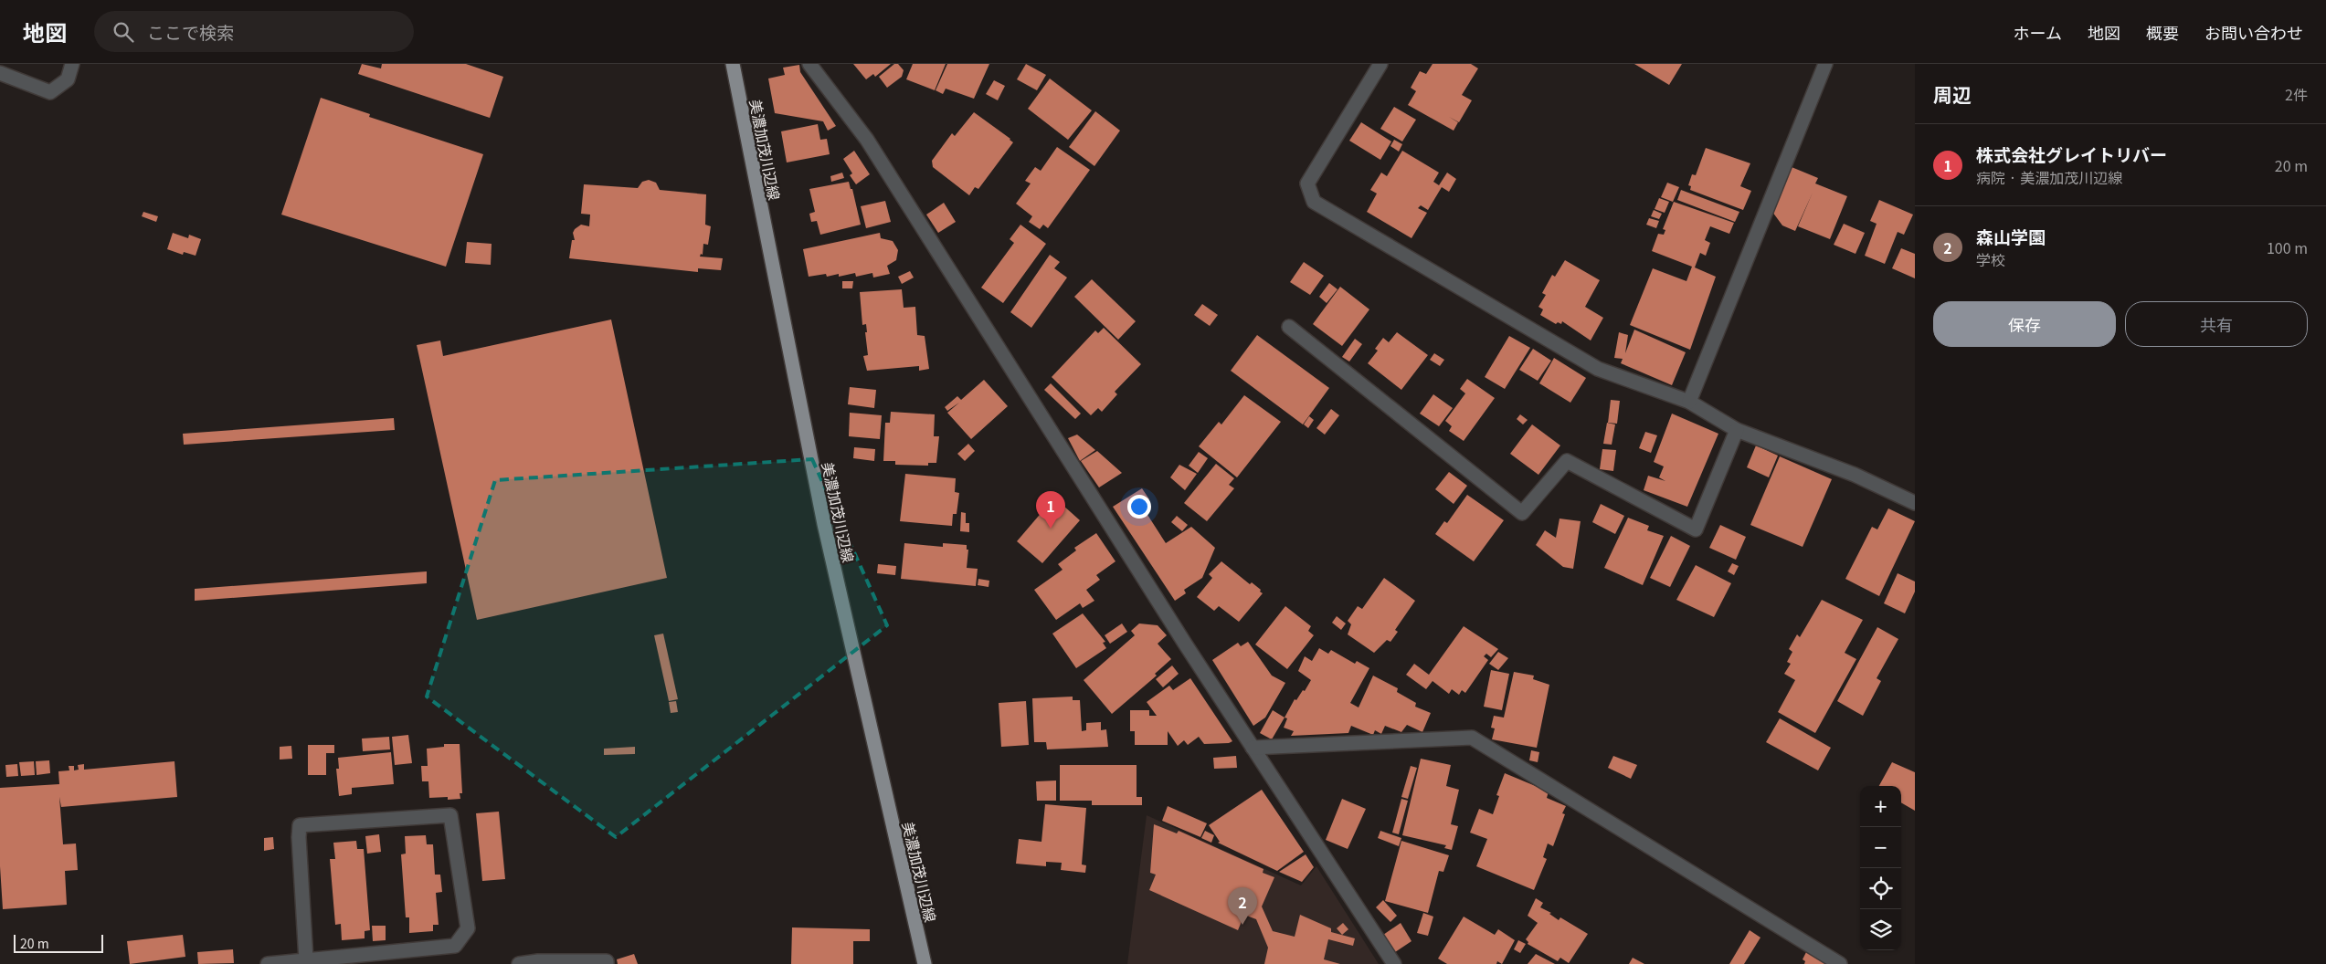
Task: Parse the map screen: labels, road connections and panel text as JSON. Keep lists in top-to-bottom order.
{
  "streets": {
    "main road": ["美濃加茂川辺線"]
  },
  "scale_bar": "20 m",
  "page": {
    "header": "地図",
    "search": "ここで検索",
    "nav": [
      "ホーム",
      "地図",
      "概要",
      "お問い合わせ"
    ],
    "heading": ["周辺", "2件"],
    "list": [
      {
        "mark": "1",
        "name": "株式会社グレイトリバー",
        "note": "病院 · 美濃加茂川辺線",
        "value": "20 m"
      },
      {
        "mark": "2",
        "name": "森山学園",
        "note": "学校",
        "value": "100 m"
      }
    ],
    "buttons": ["保存", "共有"],
    "pins": ["1", "2"],
    "map_buttons": ["+", "−"],
    "scale": "20 m"
  }
}
